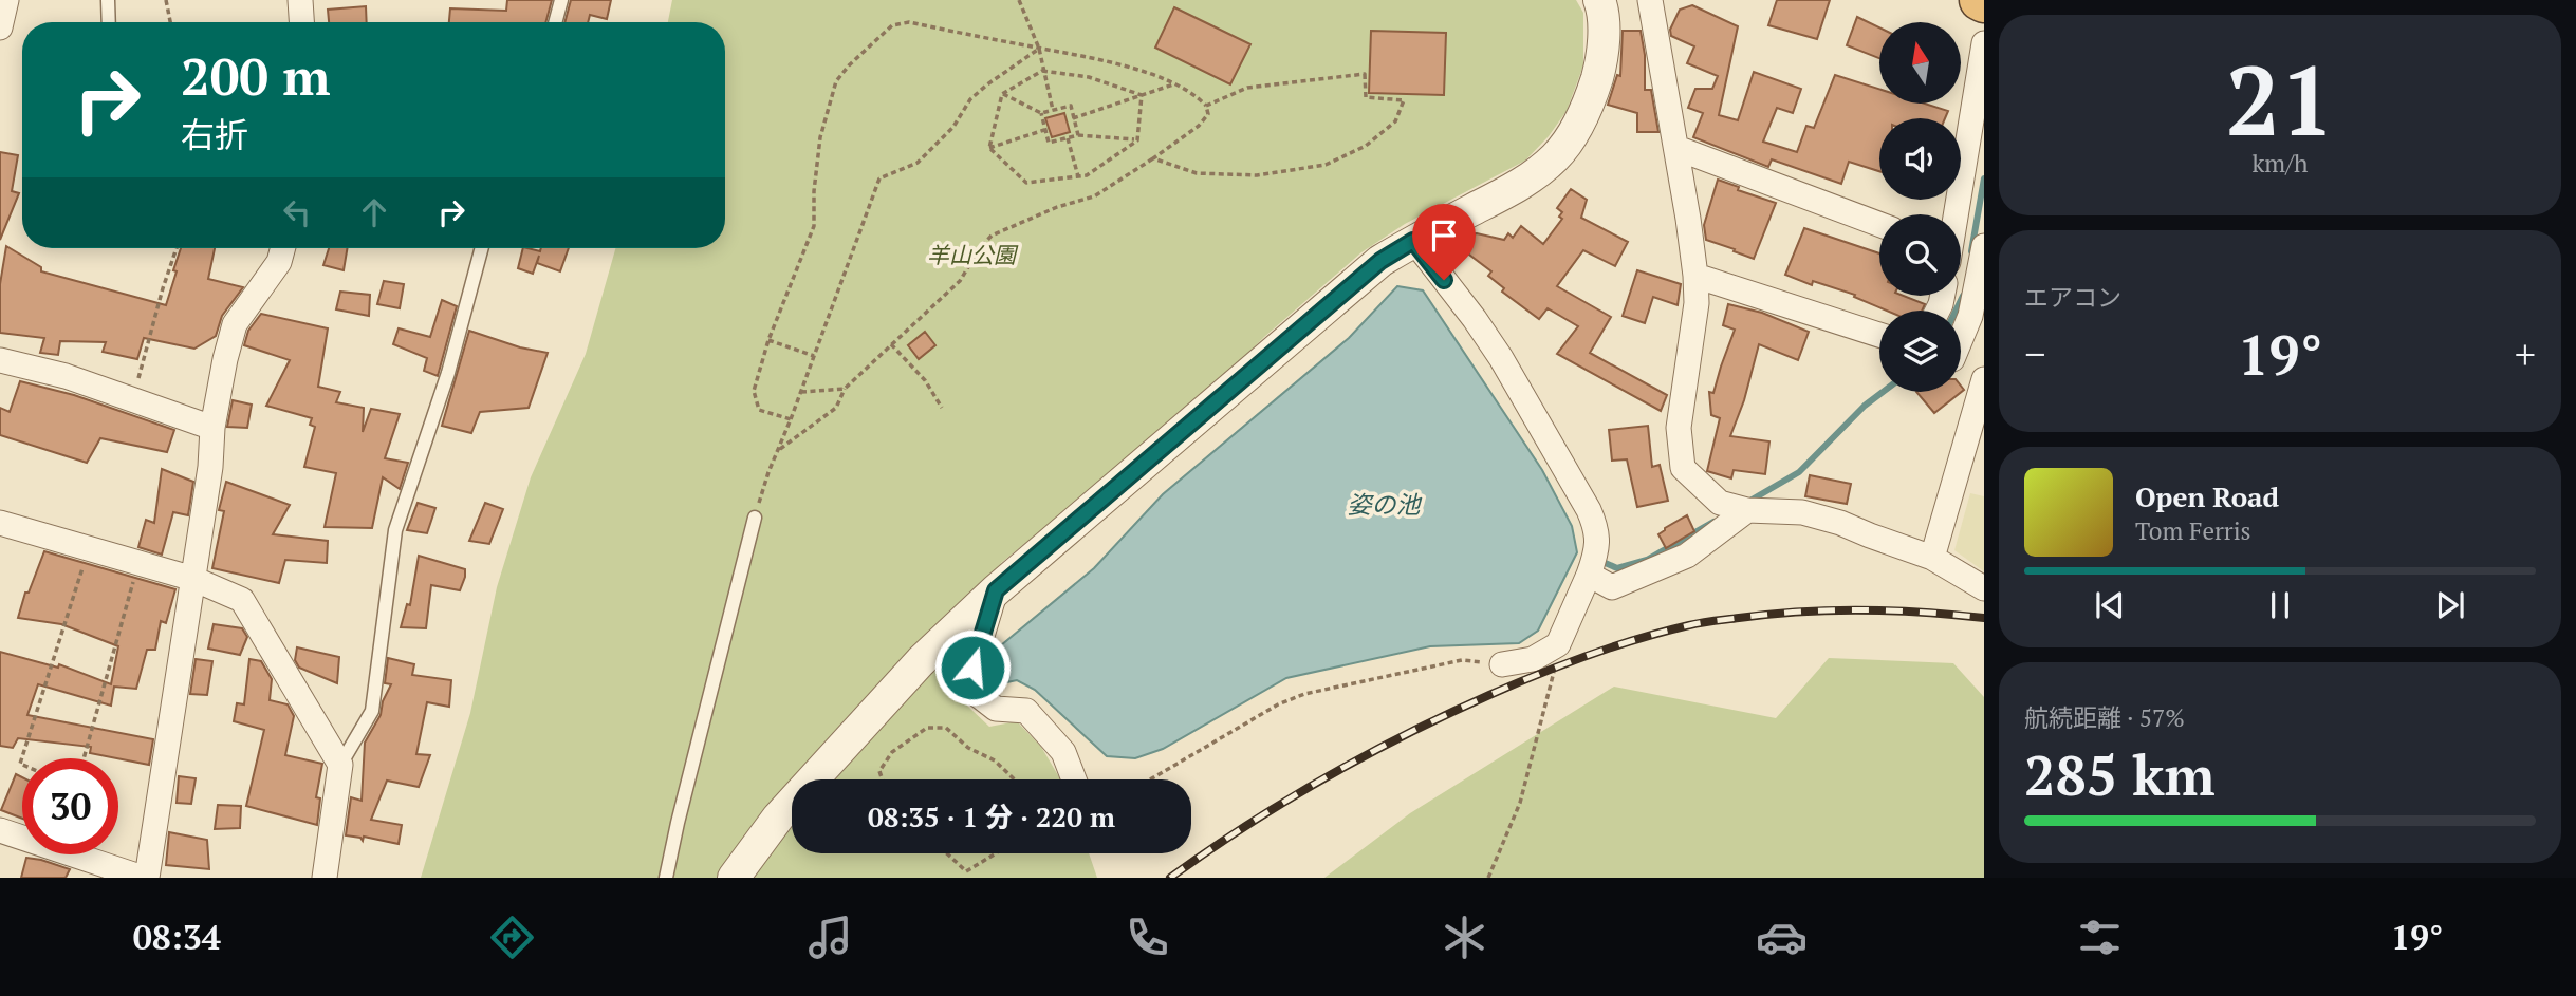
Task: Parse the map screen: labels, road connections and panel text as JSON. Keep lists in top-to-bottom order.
{
  "water": ["姿の池"],
  "parks": ["羊山公園"],
  "north": "top",
  "page": {
    "tile": [
      ["21", "km/h"],
      "エアコン",
      ["航続距離 · 57%", "285 km"]
    ],
    "turn": ["200 m", "右折"],
    "heat": ["−", "19°", "+"],
    "song": ["Open Road", "Tom Ferris"],
    "limit": "30",
    "trip": "08:35 · 1 分 · 220 m",
    "tabs": ["08:34", "19°"]
  }
}
